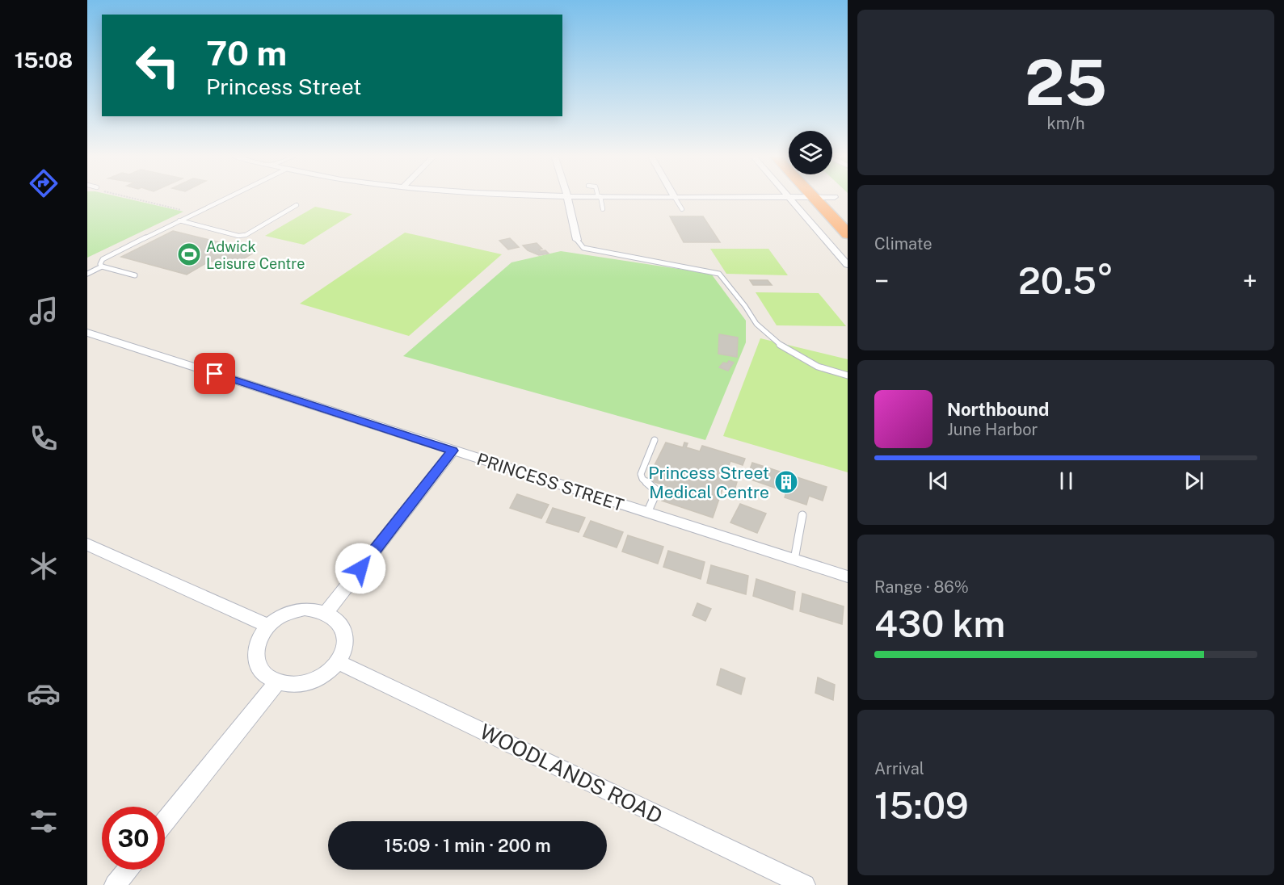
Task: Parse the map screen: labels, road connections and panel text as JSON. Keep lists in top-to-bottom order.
{
  "streets": {
    "street": ["PRINCESS STREET", "WOODLANDS ROAD"]
  },
  "places": {
    "sports": ["Adwick Leisure Centre"],
    "building": ["Princess Street Medical Centre"]
  },
  "page": {
    "tabs": "15:08",
    "tile": [
      ["25", "km/h"],
      "Climate",
      ["Range · 86%", "430 km"],
      ["Arrival", "15:09"]
    ],
    "turn": ["70 m", "Princess Street"],
    "heat": ["−", "20.5°", "+"],
    "song": ["Northbound", "June Harbor"],
    "limit": "30",
    "trip": "15:09 · 1 min · 200 m"
  }
}
